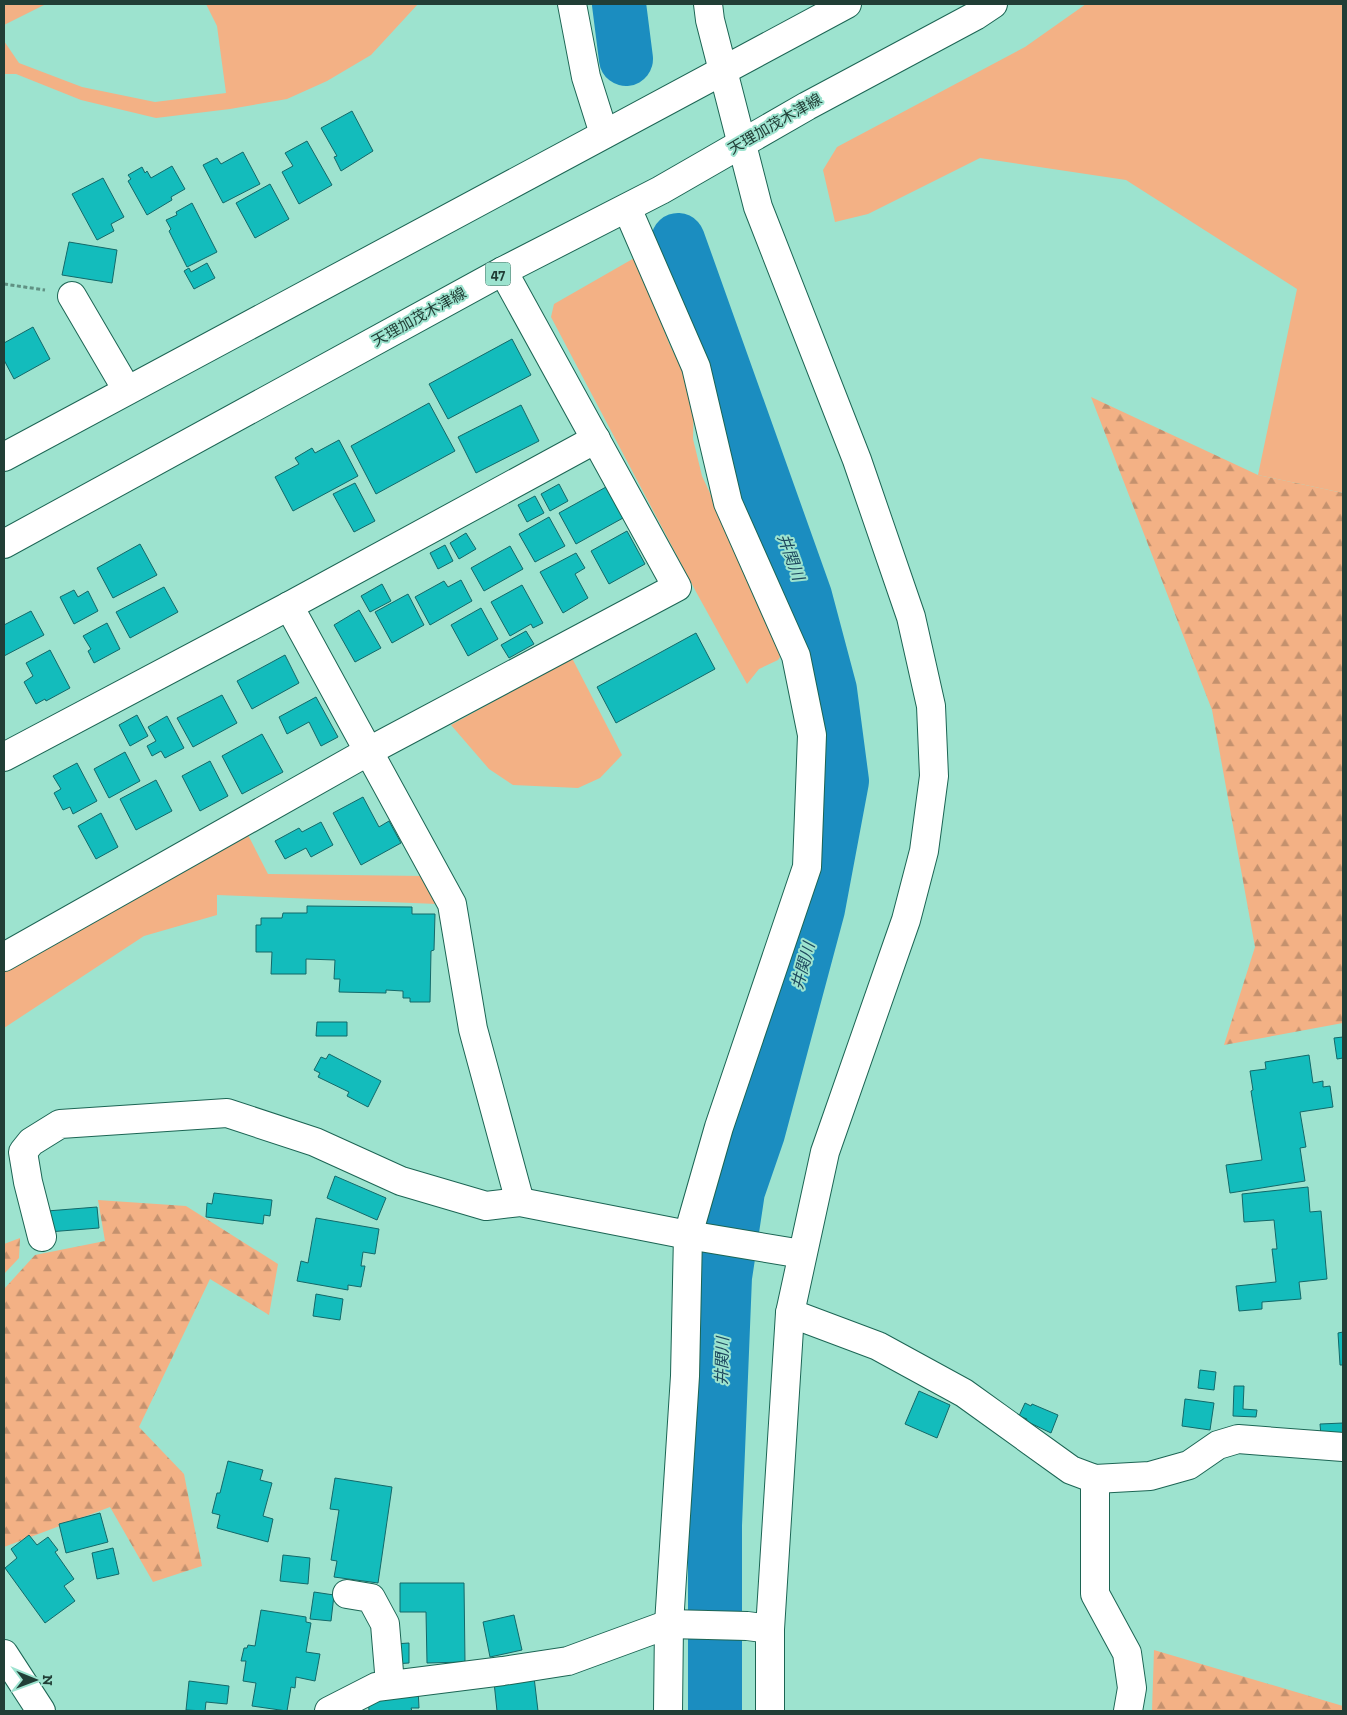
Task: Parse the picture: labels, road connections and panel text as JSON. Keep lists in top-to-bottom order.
{
  "streets": {
    "street": ["天理加茂木津線", "47"]
  },
  "water": ["井関川"],
  "north": "right"
}
